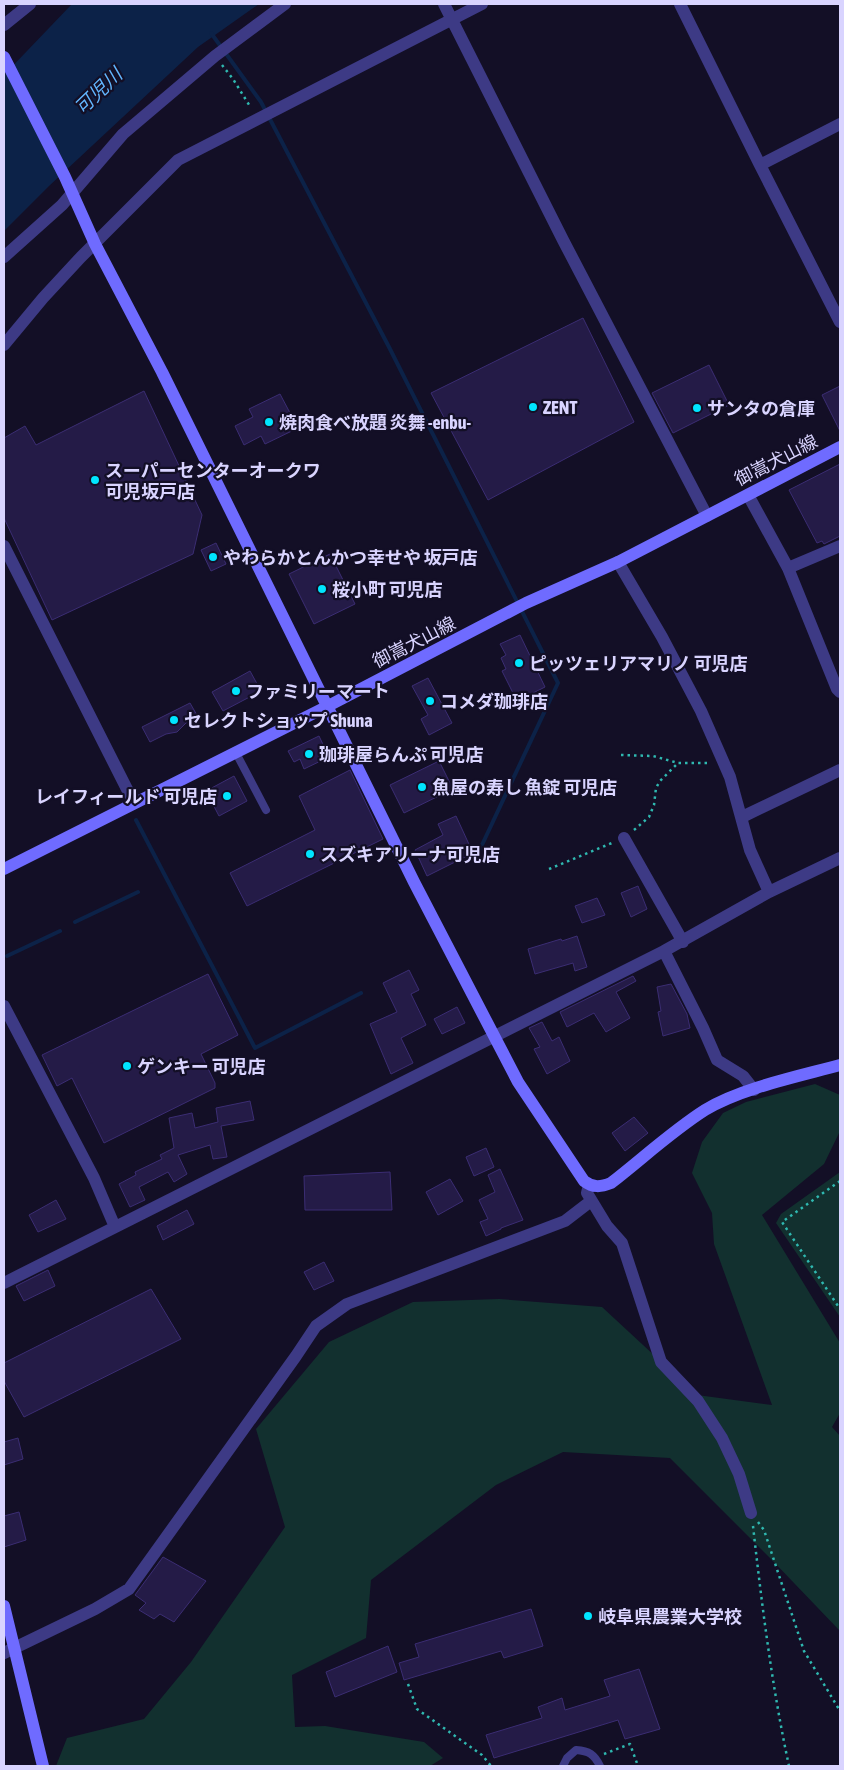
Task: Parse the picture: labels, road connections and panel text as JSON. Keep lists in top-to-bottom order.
{
  "streets": {
    "street": ["御嵩犬山線"]
  },
  "water": ["可児川"],
  "places": [
    "ZENT",
    "サンタの倉庫",
    "焼肉食べ放題 炎舞 ‐enbu‐",
    "スーパーセンターオークワ 可児坂戸店",
    "やわらかとんかつ幸せや 坂戸店",
    "桜小町 可児店",
    "ピッツェリアマリノ 可児店",
    "ファミリーマート",
    "コメダ珈琲店",
    "セレクトショップ Shuna",
    "珈琲屋らんぷ 可児店",
    "魚屋の寿し 魚錠 可児店",
    "レイフィールド 可児店",
    "スズキアリーナ可児店",
    "ゲンキー 可児店",
    "岐阜県農業大学校"
  ]
}
